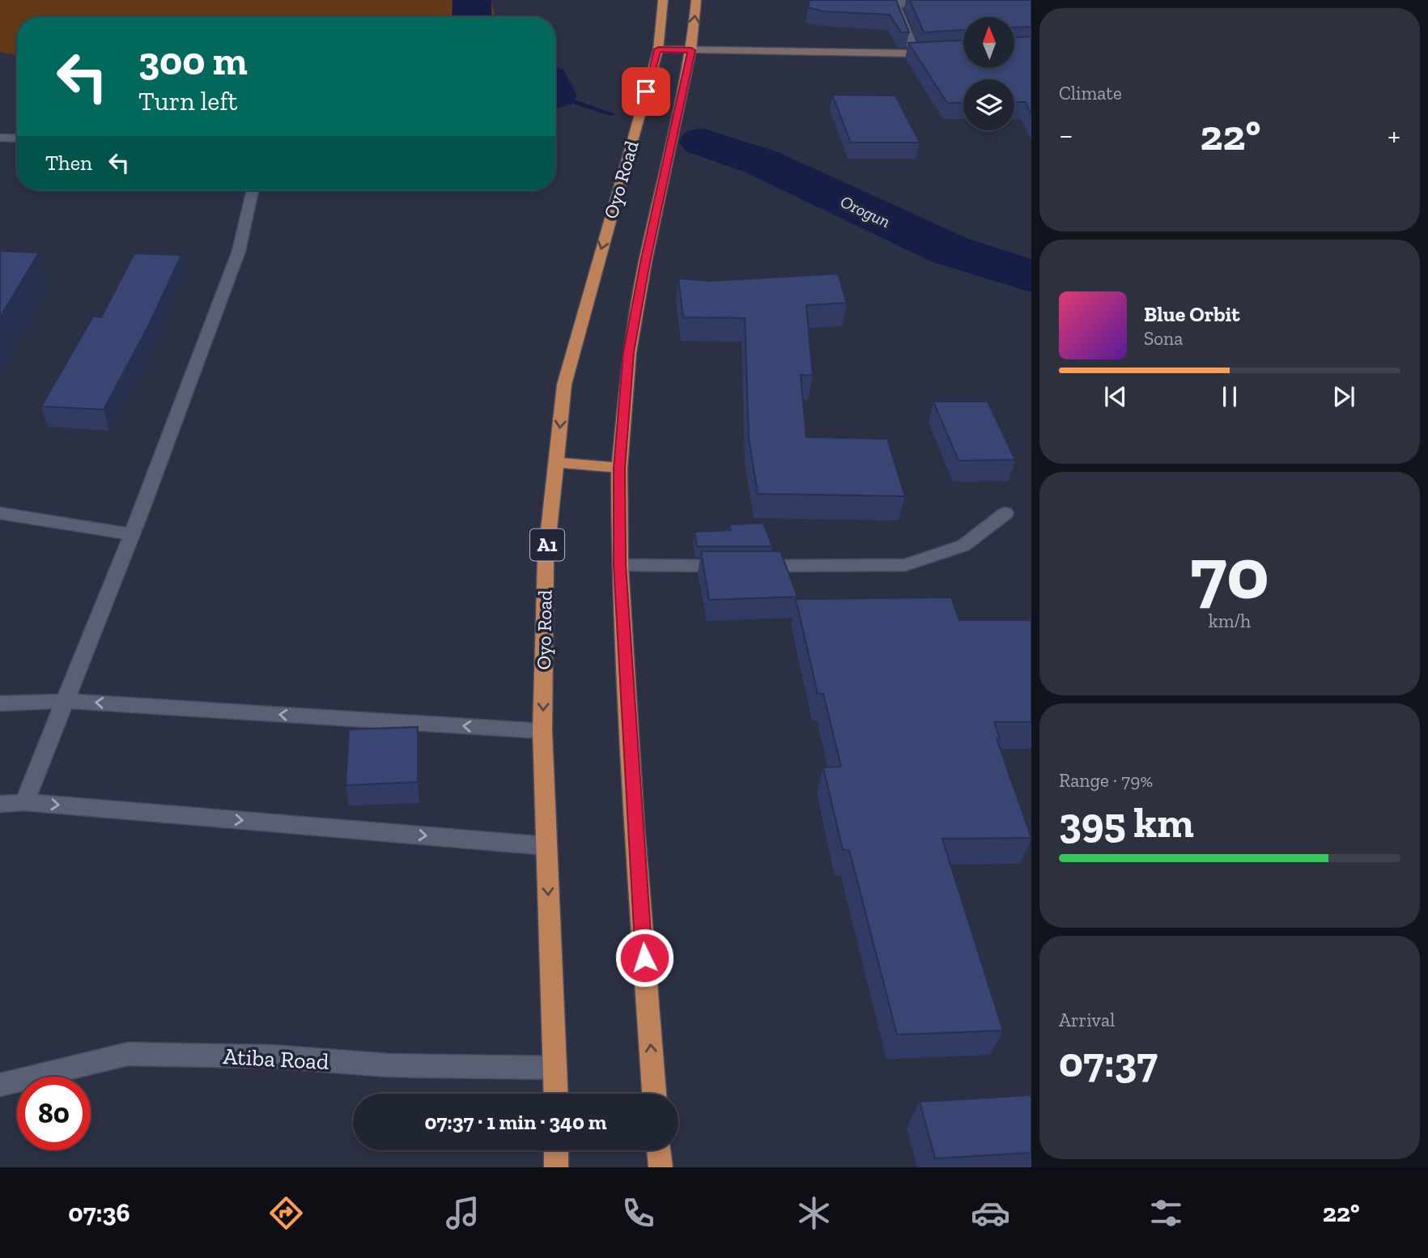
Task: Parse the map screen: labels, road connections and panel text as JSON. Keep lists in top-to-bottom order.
{
  "streets": {
    "highway": ["Oyo Road", "A1"],
    "street": ["Atiba Road"]
  },
  "crossings": [
    ["Oyo Road", "Atiba Road"]
  ],
  "water": ["Orogun"],
  "north": "top",
  "page": {
    "tile": [
      "Climate",
      ["70", "km/h"],
      ["Range · 79%", "395 km"],
      ["Arrival", "07:37"]
    ],
    "turn": ["300 m", "Turn left"],
    "heat": ["−", "22°", "+"],
    "then": "Then",
    "song": ["Blue Orbit", "Sona"],
    "limit": "80",
    "trip": "07:37 · 1 min · 340 m",
    "tabs": ["07:36", "22°"]
  }
}
